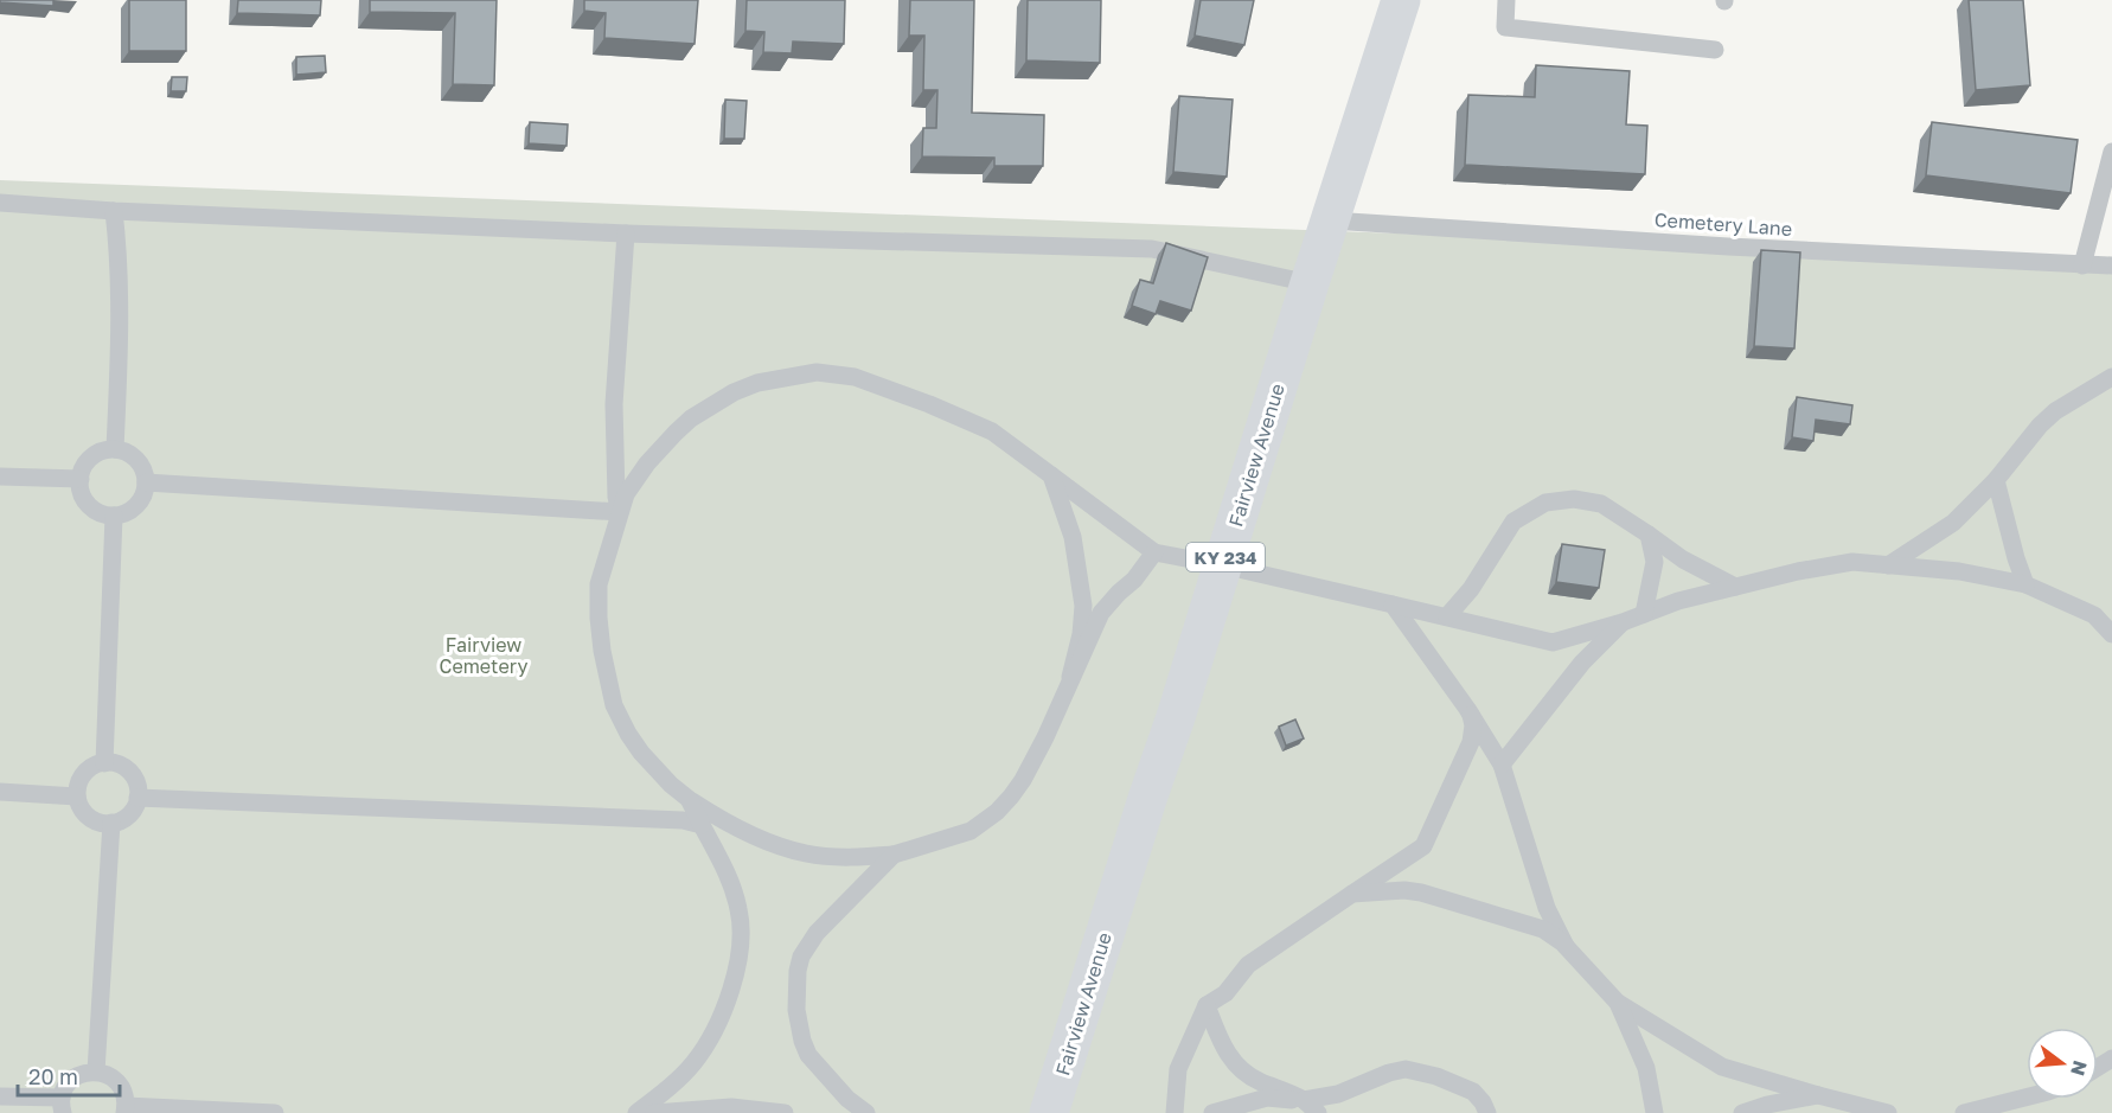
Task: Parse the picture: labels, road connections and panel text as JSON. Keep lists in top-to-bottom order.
{
  "streets": {
    "main road": ["Fairview Avenue", "KY 234"],
    "lane": ["Cemetery Lane"]
  },
  "crossings": [
    ["Cemetery Lane", "Fairview Avenue"]
  ],
  "parks": ["Fairview Cemetery"],
  "scale_bar": "20 m",
  "north": "right"
}
